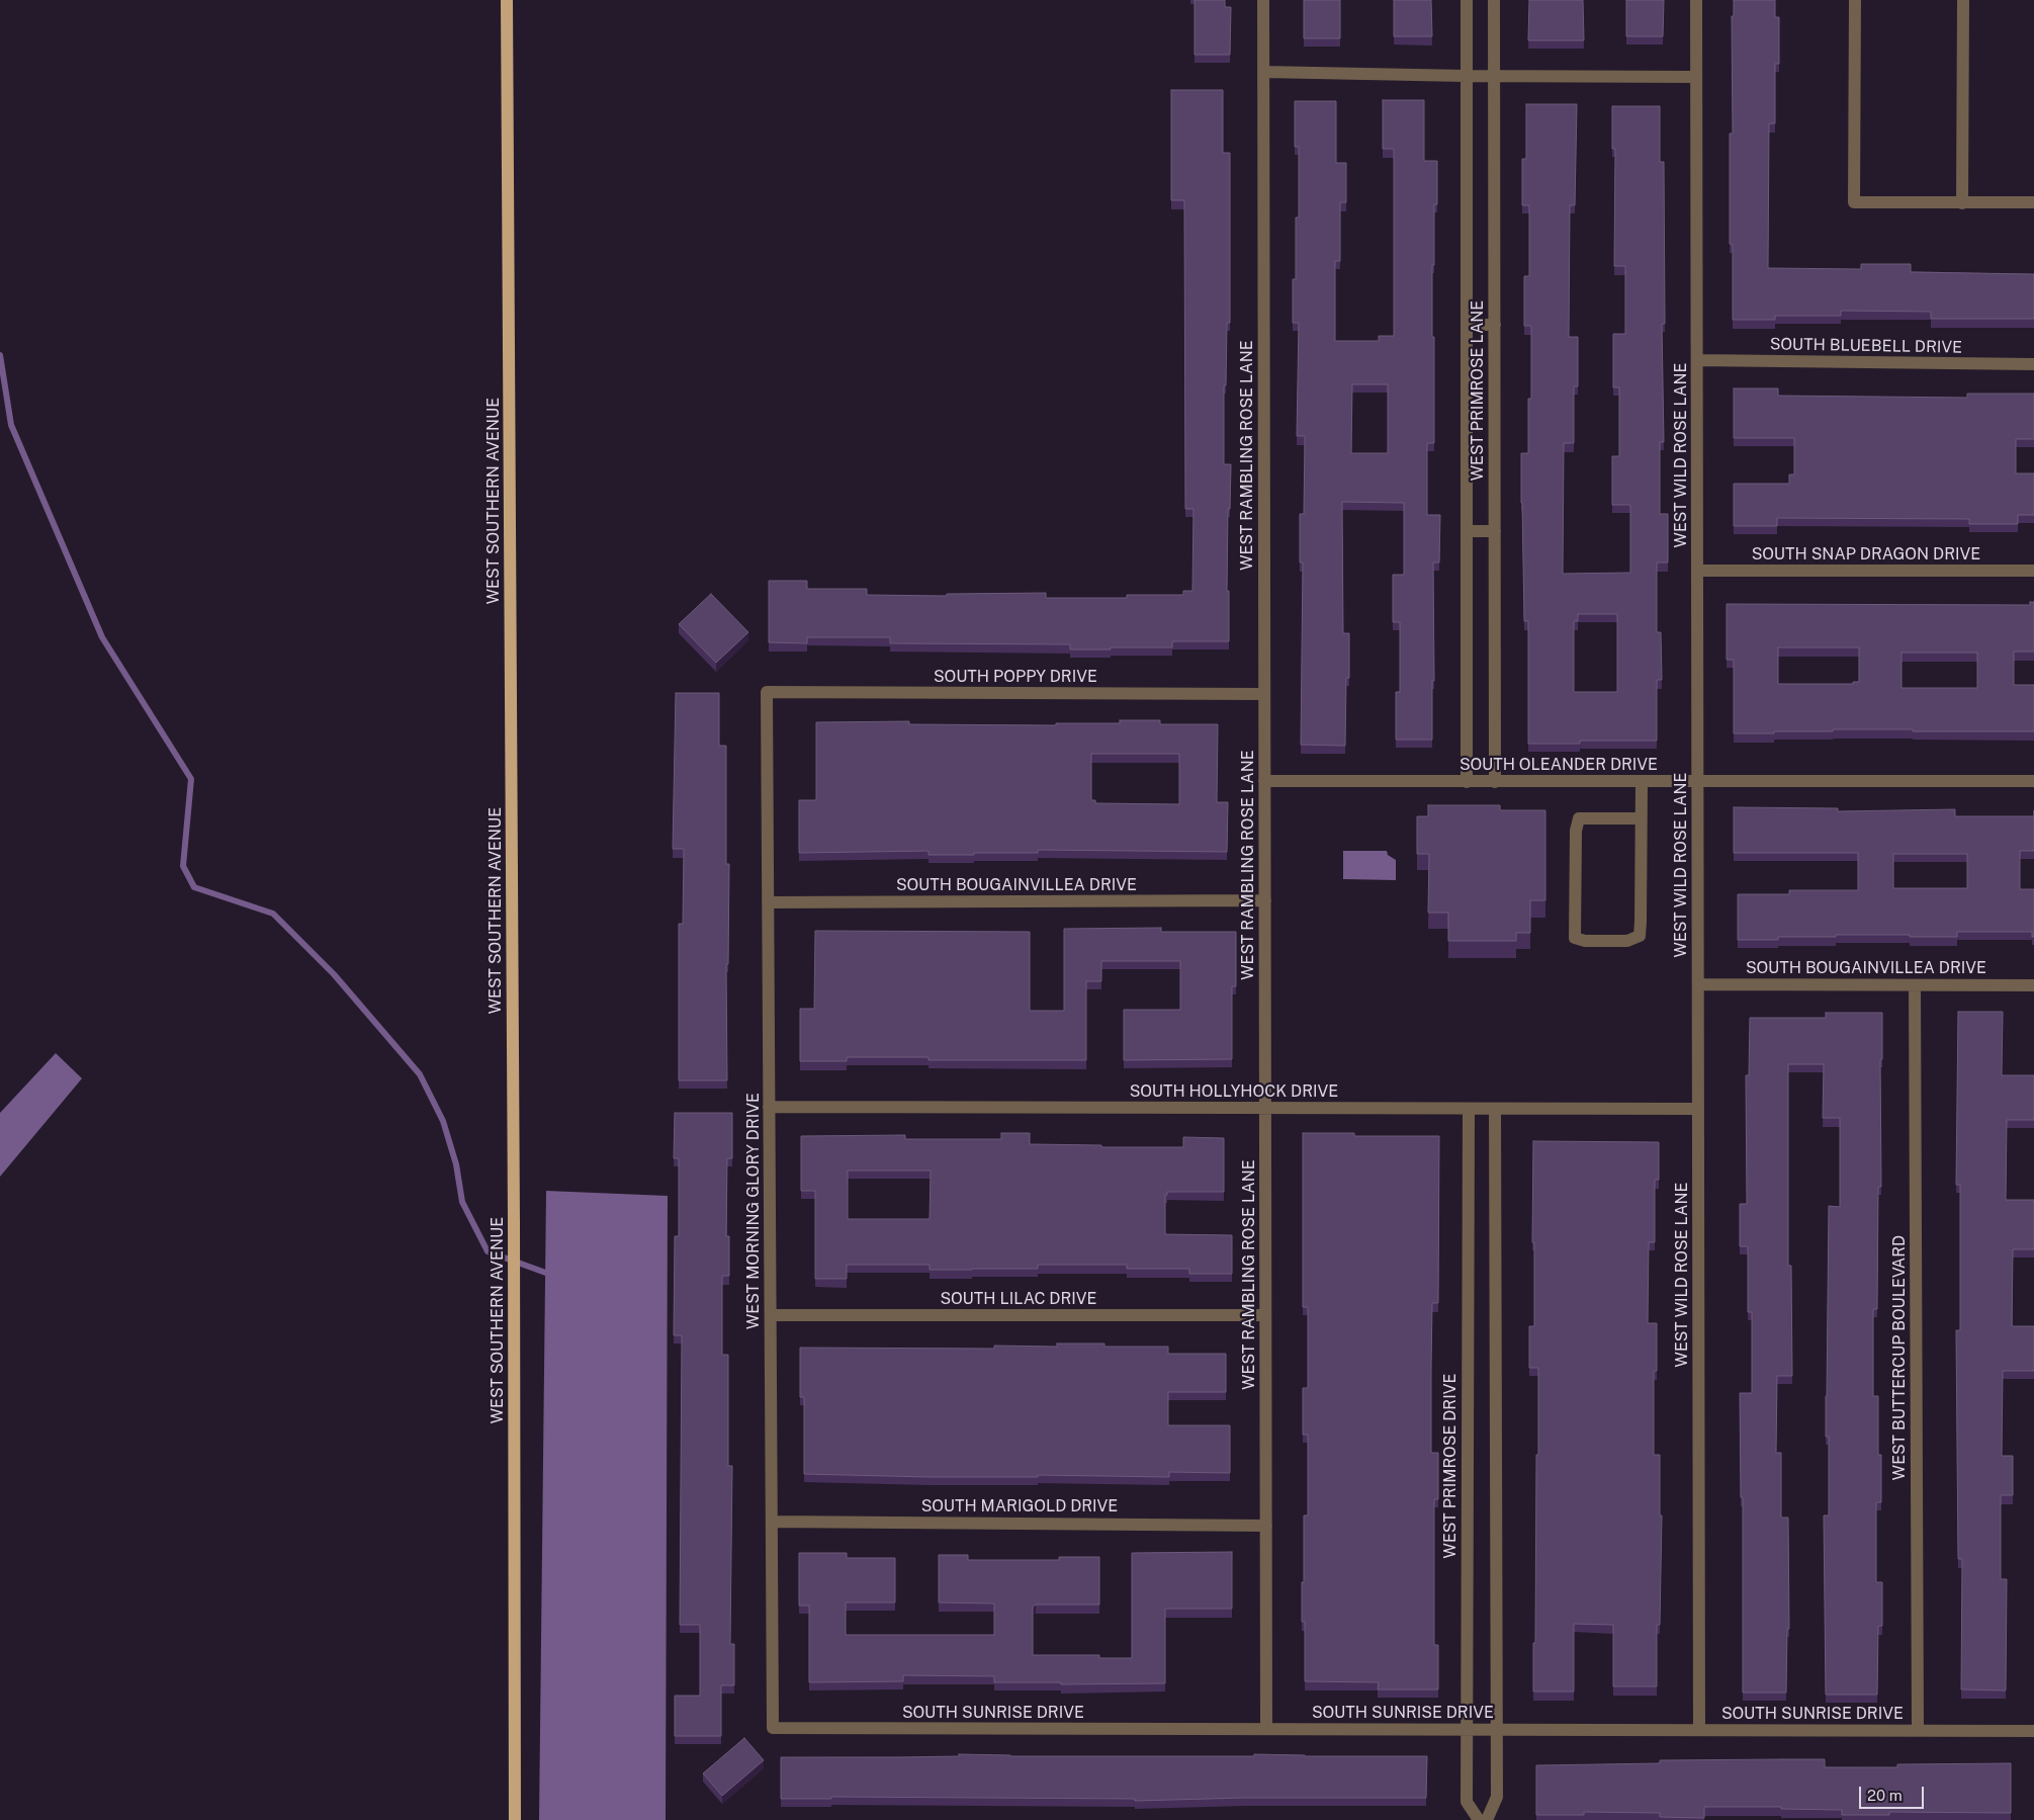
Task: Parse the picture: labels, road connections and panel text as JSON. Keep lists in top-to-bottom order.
{
  "streets": {
    "main road": ["WEST SOUTHERN AVENUE"],
    "street": [
      "SOUTH BLUEBELL DRIVE",
      "WEST PRIMROSE LANE",
      "WEST RAMBLING ROSE LANE",
      "WEST WILD ROSE LANE",
      "SOUTH SNAP DRAGON DRIVE",
      "SOUTH POPPY DRIVE",
      "SOUTH OLEANDER DRIVE",
      "SOUTH BOUGAINVILLEA DRIVE",
      "SOUTH HOLLYHOCK DRIVE",
      "WEST MORNING GLORY DRIVE",
      "SOUTH LILAC DRIVE",
      "WEST BUTTERCUP BOULEVARD",
      "WEST PRIMROSE DRIVE",
      "SOUTH MARIGOLD DRIVE",
      "SOUTH SUNRISE DRIVE"
    ]
  },
  "crossings": [
    ["SOUTH BLUEBELL DRIVE", "WEST WILD ROSE LANE"],
    ["WEST PRIMROSE LANE", "SOUTH OLEANDER DRIVE"],
    ["WEST RAMBLING ROSE LANE", "SOUTH POPPY DRIVE"],
    ["WEST RAMBLING ROSE LANE", "SOUTH OLEANDER DRIVE"],
    ["WEST RAMBLING ROSE LANE", "SOUTH BOUGAINVILLEA DRIVE"],
    ["WEST RAMBLING ROSE LANE", "SOUTH HOLLYHOCK DRIVE"],
    ["WEST RAMBLING ROSE LANE", "SOUTH LILAC DRIVE"],
    ["WEST RAMBLING ROSE LANE", "SOUTH MARIGOLD DRIVE"],
    ["WEST RAMBLING ROSE LANE", "SOUTH SUNRISE DRIVE"],
    ["WEST WILD ROSE LANE", "SOUTH SNAP DRAGON DRIVE"],
    ["WEST WILD ROSE LANE", "SOUTH OLEANDER DRIVE"],
    ["WEST WILD ROSE LANE", "SOUTH BOUGAINVILLEA DRIVE"],
    ["WEST WILD ROSE LANE", "SOUTH HOLLYHOCK DRIVE"],
    ["WEST WILD ROSE LANE", "SOUTH SUNRISE DRIVE"],
    ["SOUTH POPPY DRIVE", "WEST MORNING GLORY DRIVE"],
    ["SOUTH BOUGAINVILLEA DRIVE", "WEST MORNING GLORY DRIVE"],
    ["SOUTH BOUGAINVILLEA DRIVE", "WEST BUTTERCUP BOULEVARD"],
    ["SOUTH HOLLYHOCK DRIVE", "WEST MORNING GLORY DRIVE"],
    ["SOUTH HOLLYHOCK DRIVE", "WEST PRIMROSE DRIVE"],
    ["WEST MORNING GLORY DRIVE", "SOUTH LILAC DRIVE"],
    ["WEST MORNING GLORY DRIVE", "SOUTH MARIGOLD DRIVE"],
    ["WEST MORNING GLORY DRIVE", "SOUTH SUNRISE DRIVE"],
    ["WEST BUTTERCUP BOULEVARD", "SOUTH SUNRISE DRIVE"],
    ["WEST PRIMROSE DRIVE", "SOUTH SUNRISE DRIVE"]
  ],
  "scale_bar": "20 m"
}
